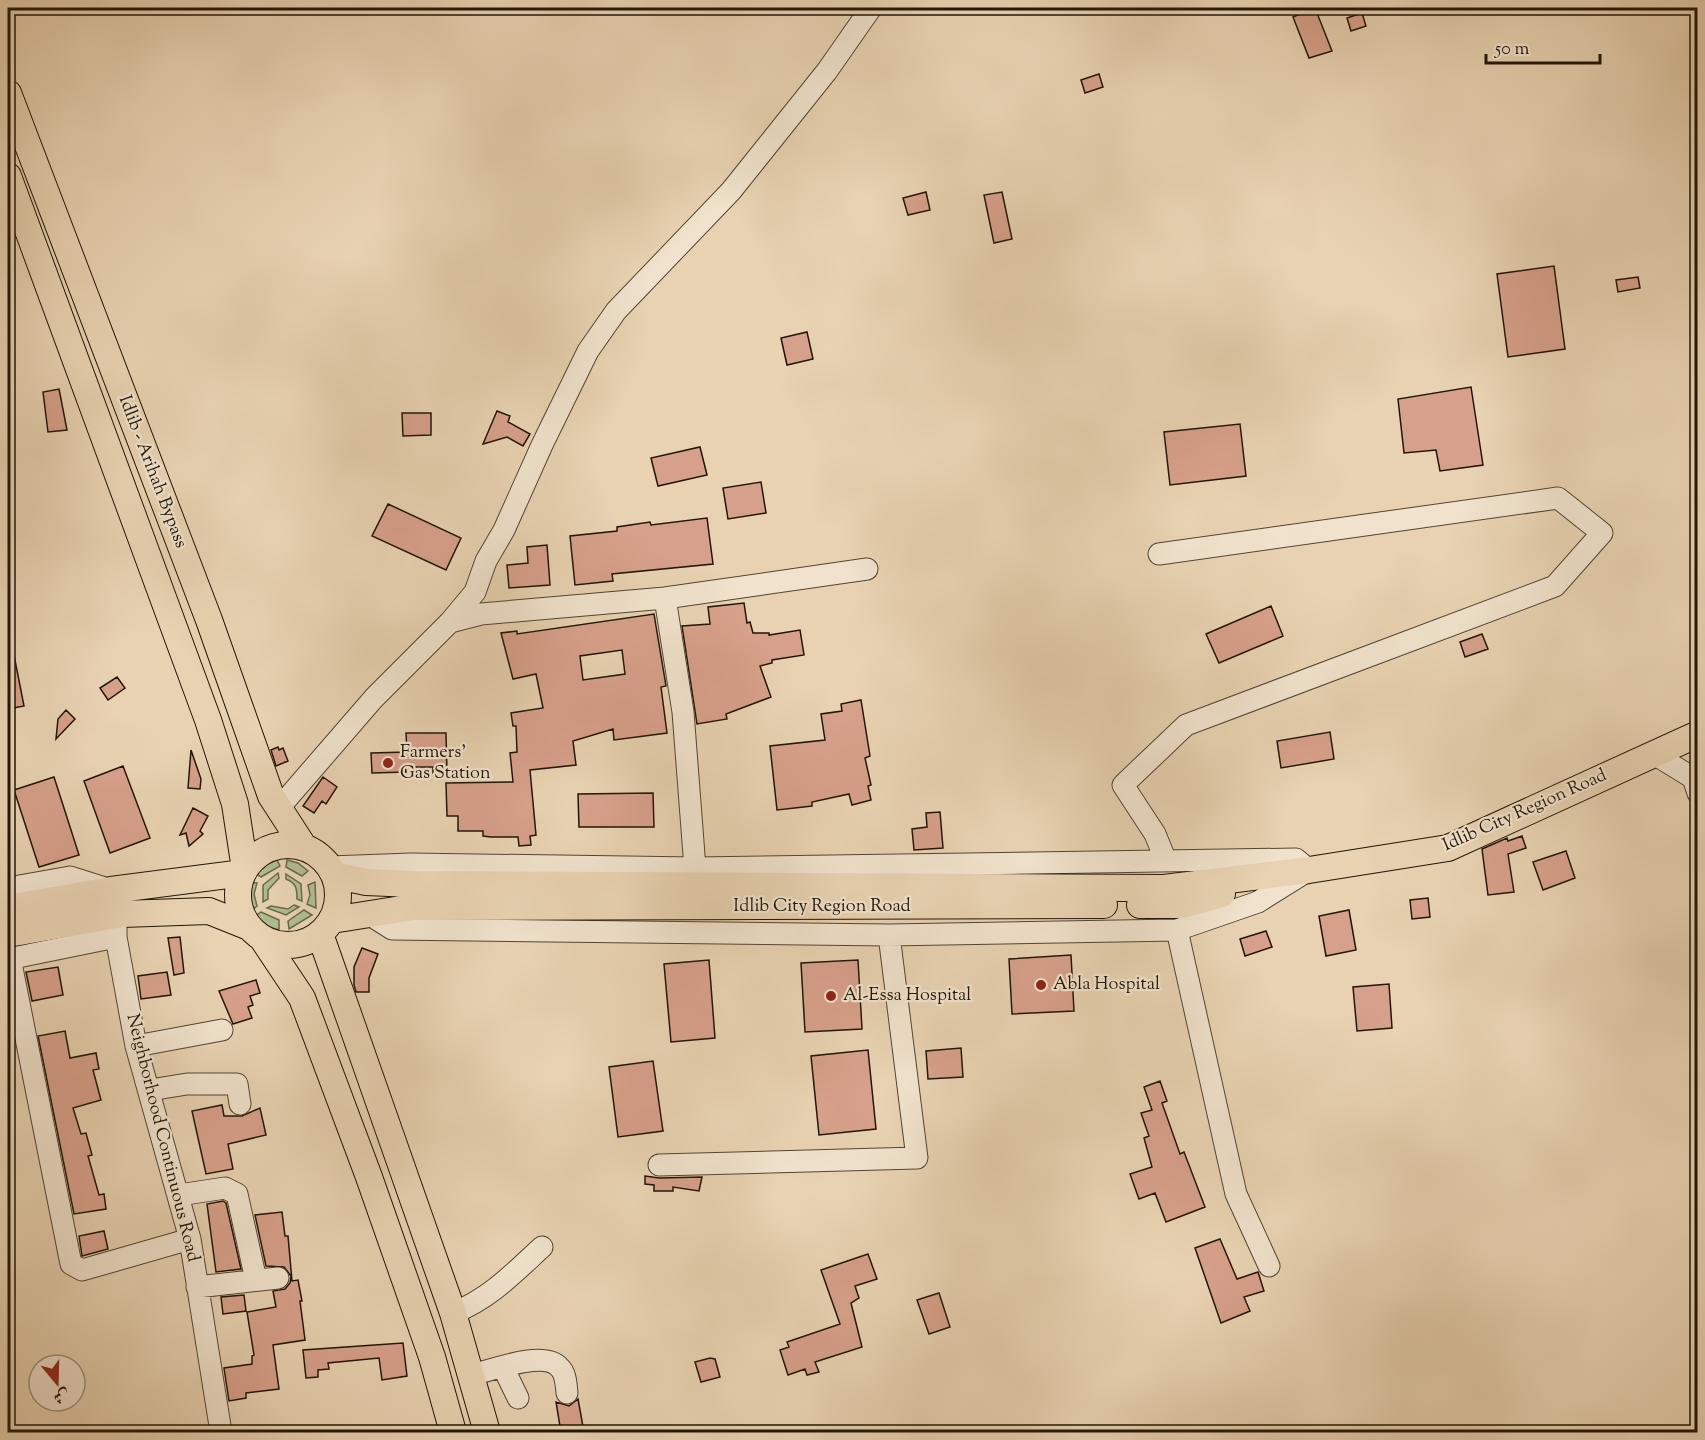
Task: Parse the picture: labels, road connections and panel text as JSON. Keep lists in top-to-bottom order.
{
  "streets": {
    "main road": ["Idlib - Arihah Bypass", "Idlib City Region Road"],
    "street": ["Neighborhood Continuous Road"]
  },
  "crossings": [
    ["Idlib - Arihah Bypass", "Idlib City Region Road"]
  ],
  "places": ["Farmers' Gas Station", "Abla Hospital", "Al-Essa Hospital"],
  "scale_bar": "50 m",
  "north": "bottom"
}
